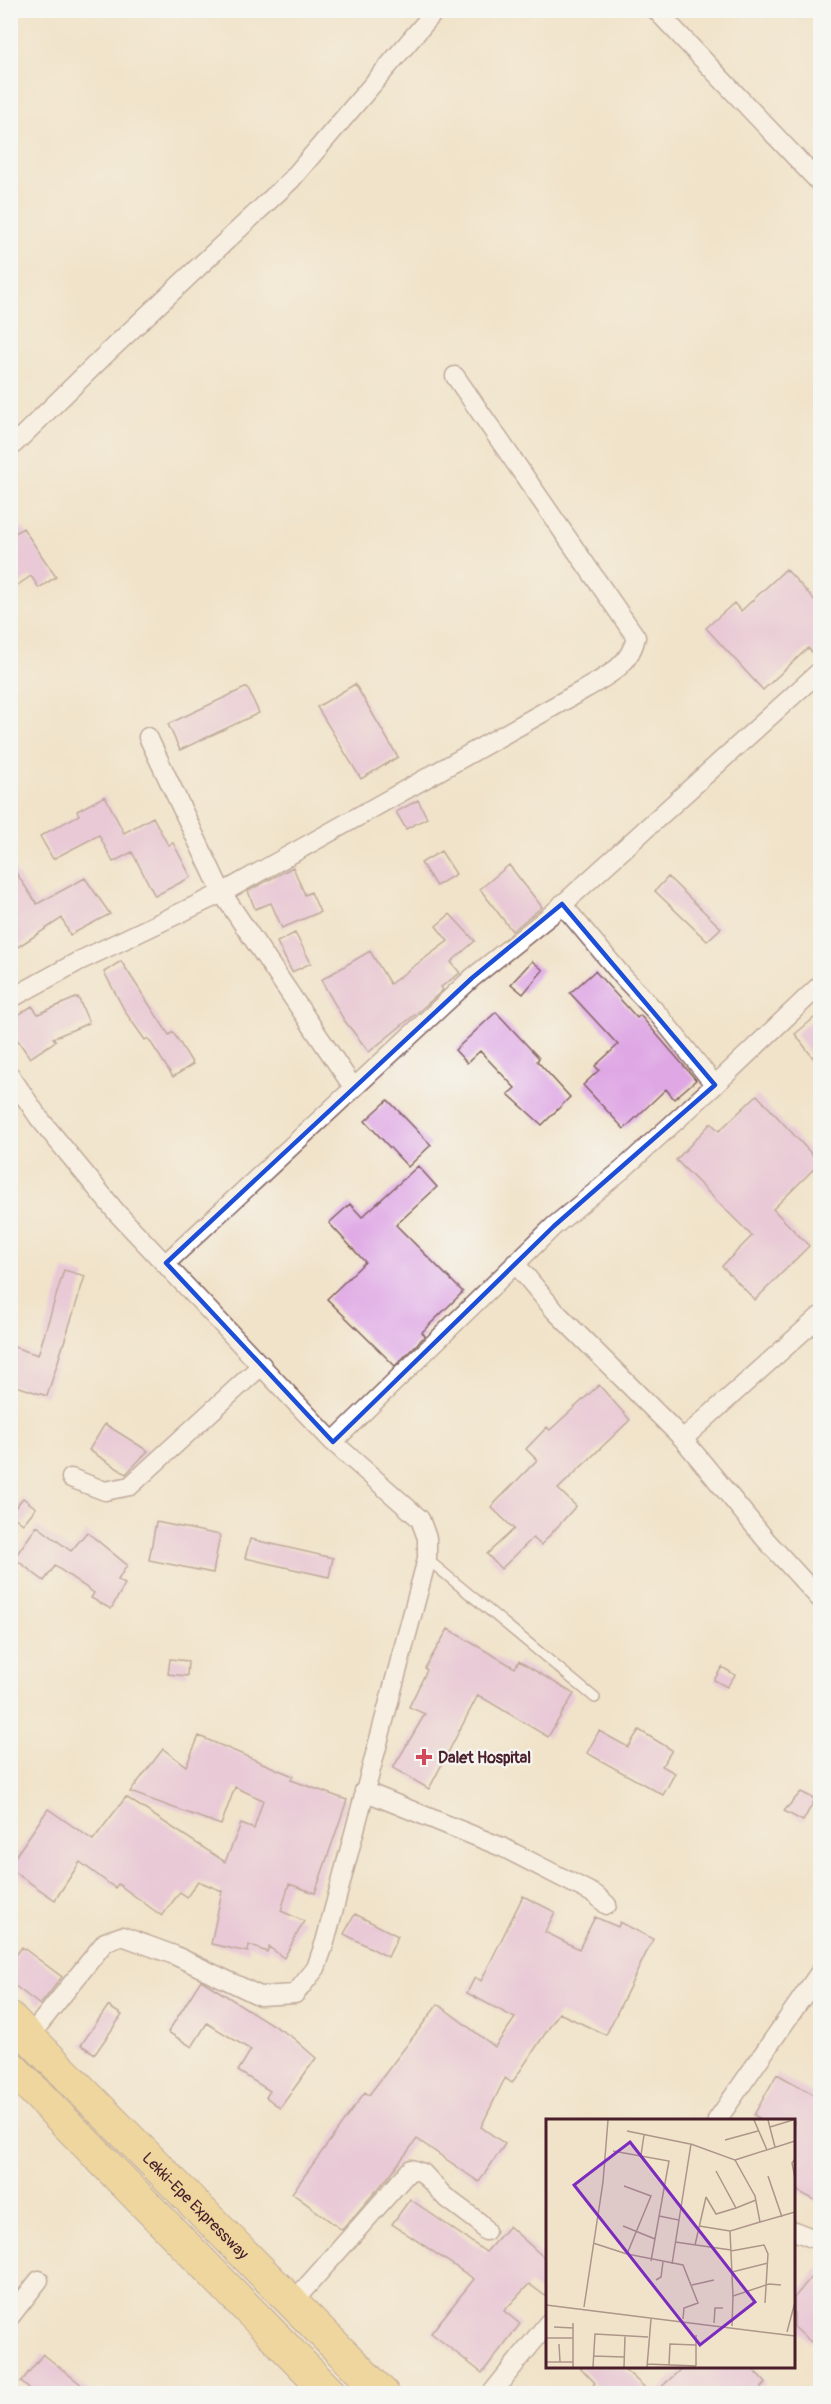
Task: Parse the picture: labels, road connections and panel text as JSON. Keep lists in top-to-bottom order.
{
  "streets": {
    "highway": ["Lekki-Epe Expressway"]
  },
  "places": {
    "health": ["Dalet Hospital"]
  }
}
